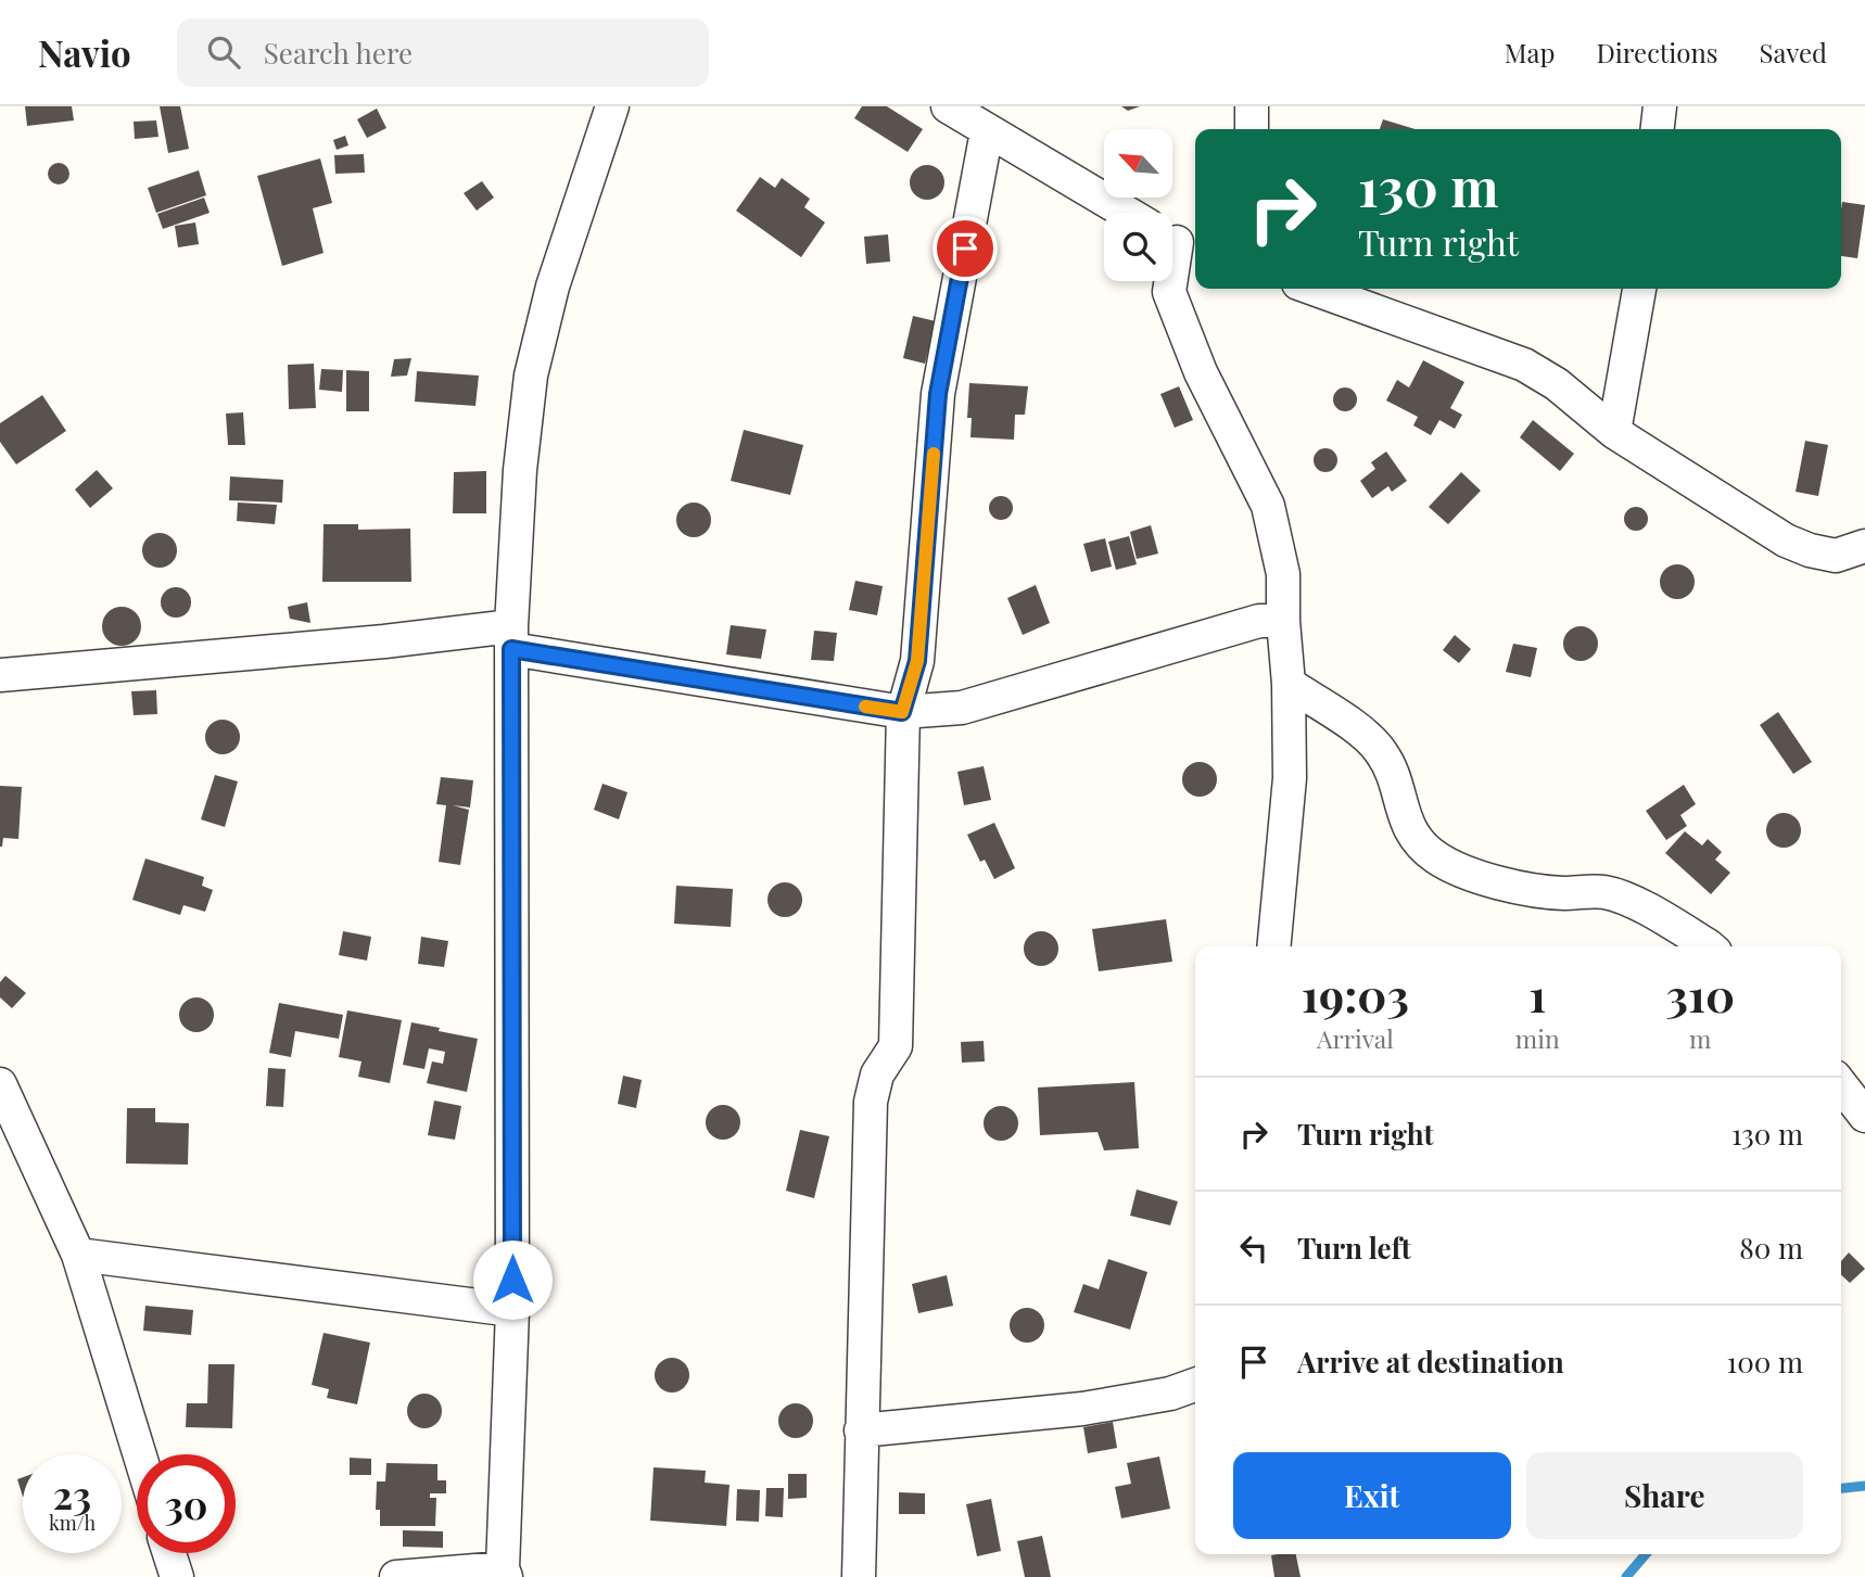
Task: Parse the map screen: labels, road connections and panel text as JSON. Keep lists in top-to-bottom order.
{
  "north": "top left",
  "page": {
    "header": "Navio",
    "search": "Search here",
    "nav": ["Map", "Directions", "Saved"],
    "turn": ["130 m", "Turn right"],
    "eta": [
      "19:03",
      "Arrival",
      "1",
      "min",
      "310",
      "m"
    ],
    "list": [
      {
        "name": "Turn right",
        "value": "130 m"
      },
      {
        "name": "Turn left",
        "value": "80 m"
      },
      {
        "name": "Arrive at destination",
        "value": "100 m"
      }
    ],
    "buttons": ["Exit", "Share"],
    "speed": "23 km/h",
    "limit": "30"
  }
}
